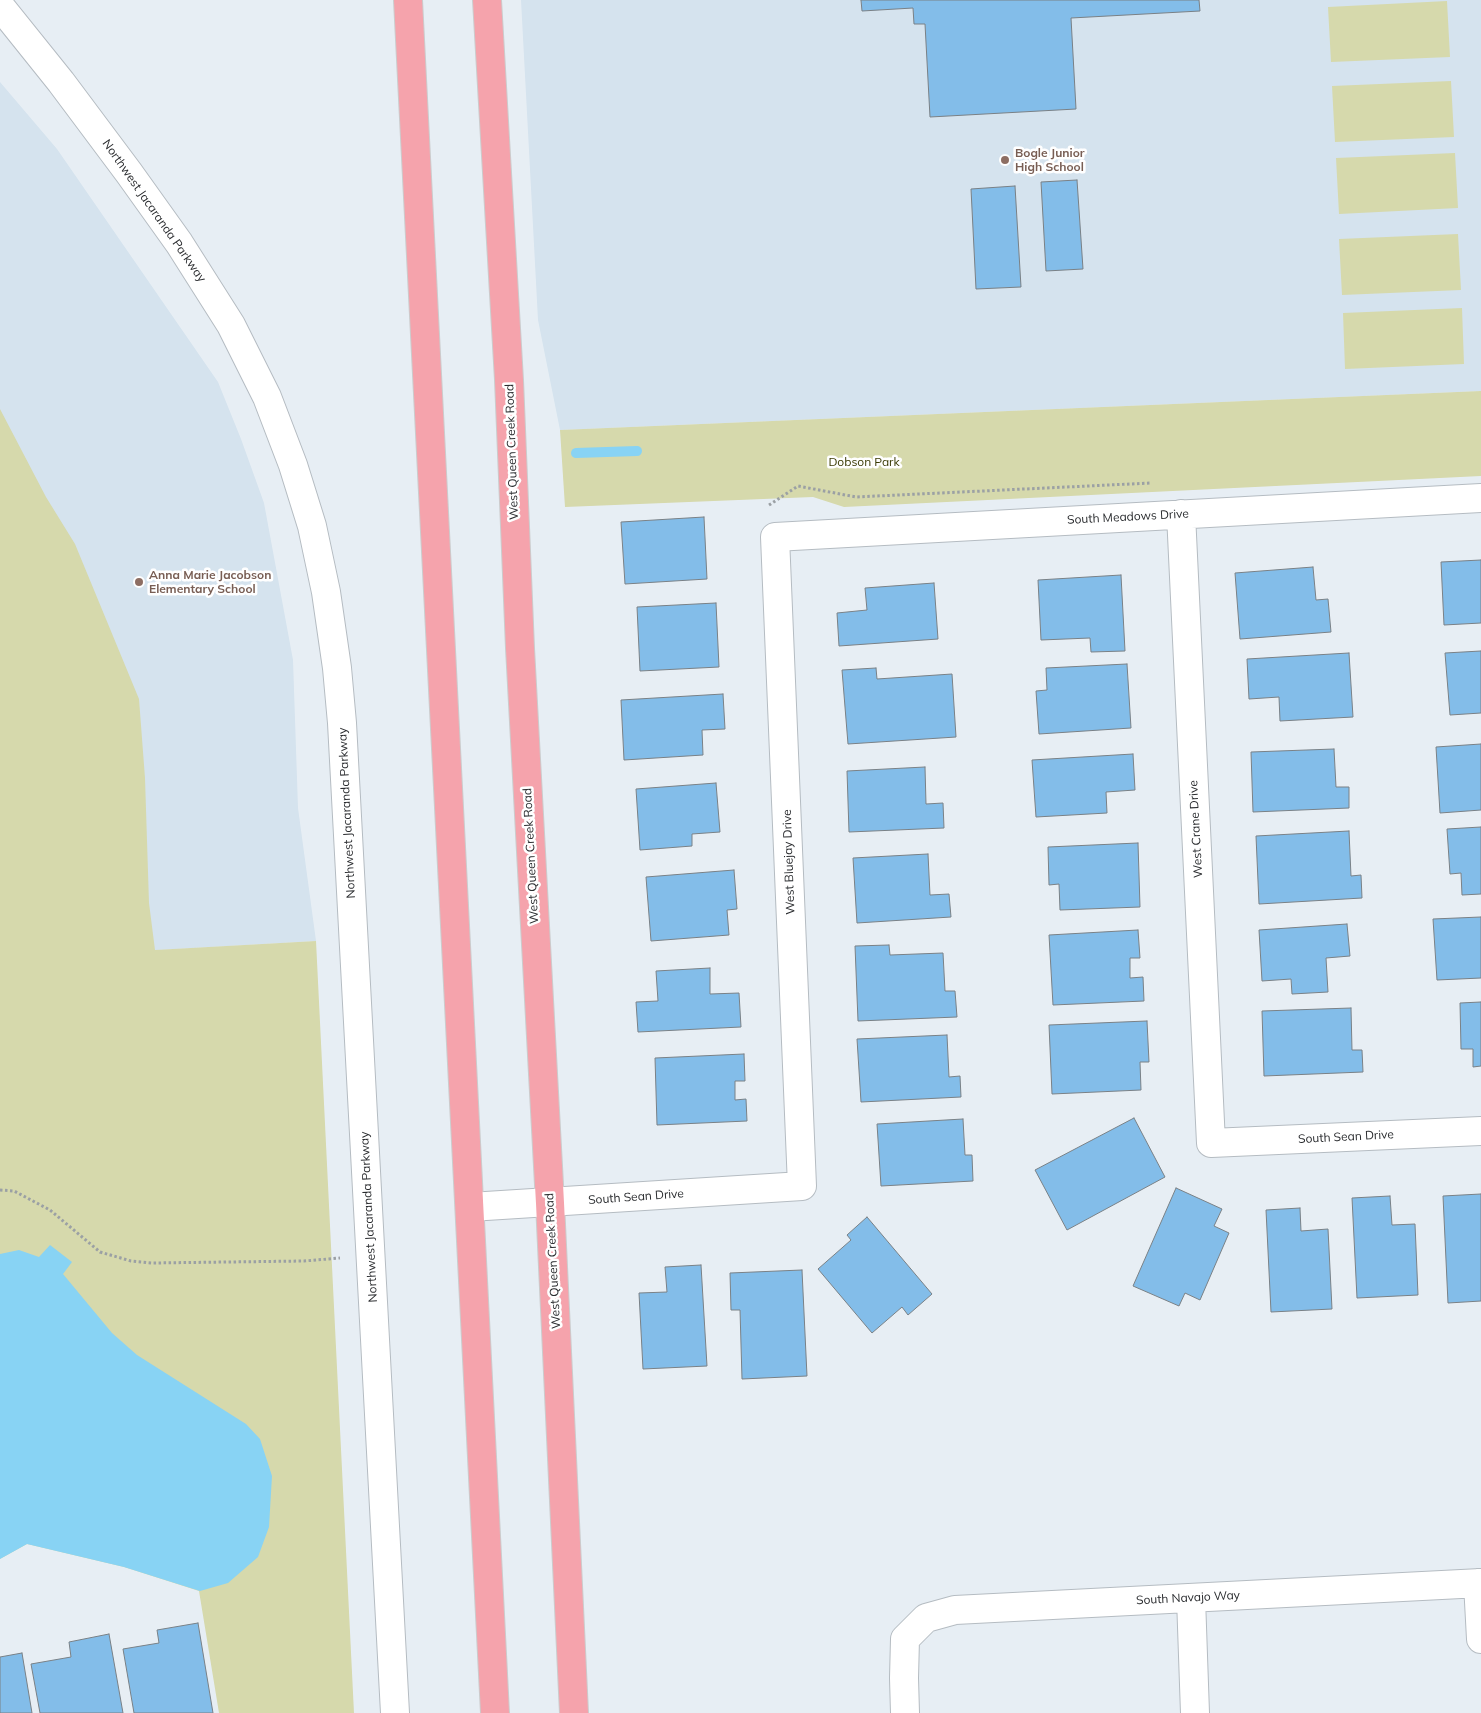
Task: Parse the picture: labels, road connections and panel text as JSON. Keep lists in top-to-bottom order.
{
  "streets": {
    "main road": ["West Queen Creek Road"],
    "street": [
      "Northwest Jacaranda Parkway",
      "South Meadows Drive",
      "West Crane Drive",
      "West Bluejay Drive",
      "South Sean Drive",
      "South Navajo Way"
    ]
  },
  "crossings": [
    ["West Queen Creek Road", "South Sean Drive"],
    ["South Meadows Drive", "West Crane Drive"],
    ["South Meadows Drive", "West Bluejay Drive"],
    ["West Crane Drive", "South Sean Drive"],
    ["West Bluejay Drive", "South Sean Drive"]
  ],
  "parks": ["Dobson Park"],
  "places": ["Bogle Junior High School", "Anna Marie Jacobson Elementary School"]
}
